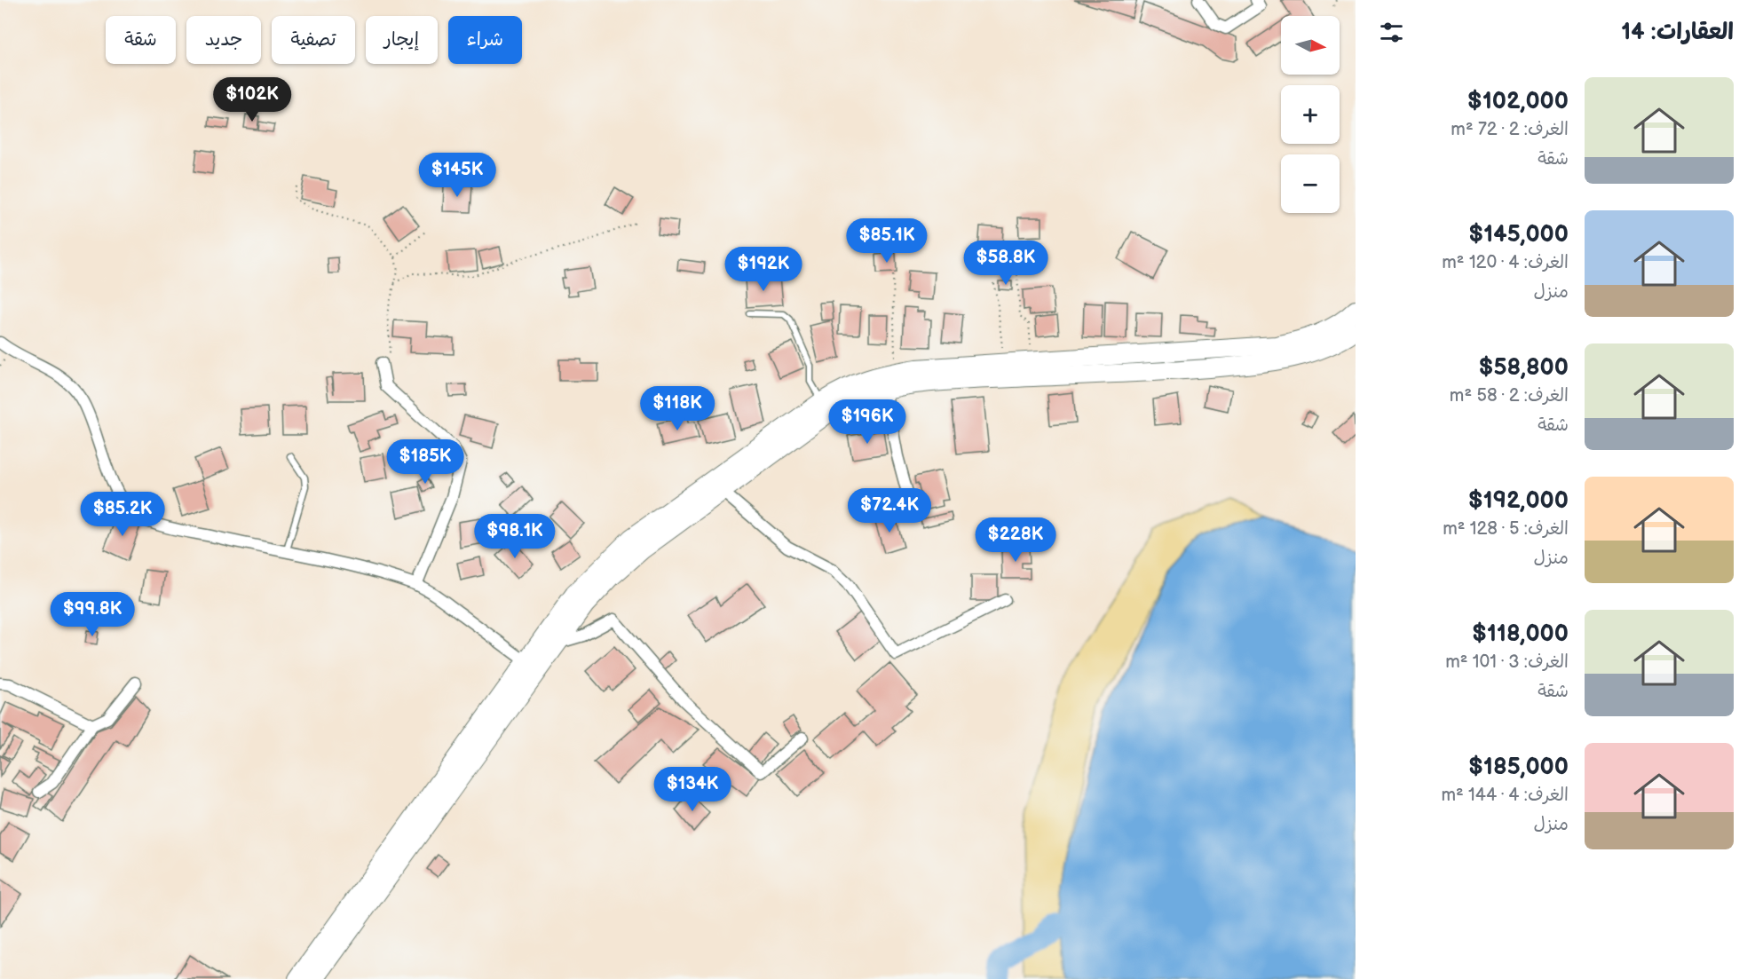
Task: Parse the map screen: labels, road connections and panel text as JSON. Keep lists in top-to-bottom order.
{
  "north": "right",
  "page": {
    "heading": "العقارات: 14",
    "map_buttons": ["+", "−"],
    "chip": [
      "شراء",
      "إيجار",
      "تصفية",
      "جديد",
      "شقة"
    ],
    "list": [
      {
        "name": "$102,000",
        "note": "الغرف: 2 · 72 m² · شقة"
      },
      {
        "name": "$145,000",
        "note": "الغرف: 4 · 120 m² · منزل"
      },
      {
        "name": "$58,800",
        "note": "الغرف: 2 · 58 m² · شقة"
      },
      {
        "name": "$192,000",
        "note": "الغرف: 5 · 128 m² · منزل"
      },
      {
        "name": "$118,000",
        "note": "الغرف: 3 · 101 m² · شقة"
      },
      {
        "name": "$185,000",
        "note": "الغرف: 4 · 144 m² · منزل"
      }
    ],
    "price": [
      "$102K",
      "$145K",
      "$85.1K",
      "$58.8K",
      "$192K",
      "$118K",
      "$196K",
      "$185K",
      "$72.4K",
      "$85.2K",
      "$98.1K",
      "$228K",
      "$99.8K",
      "$134K"
    ]
  }
}
